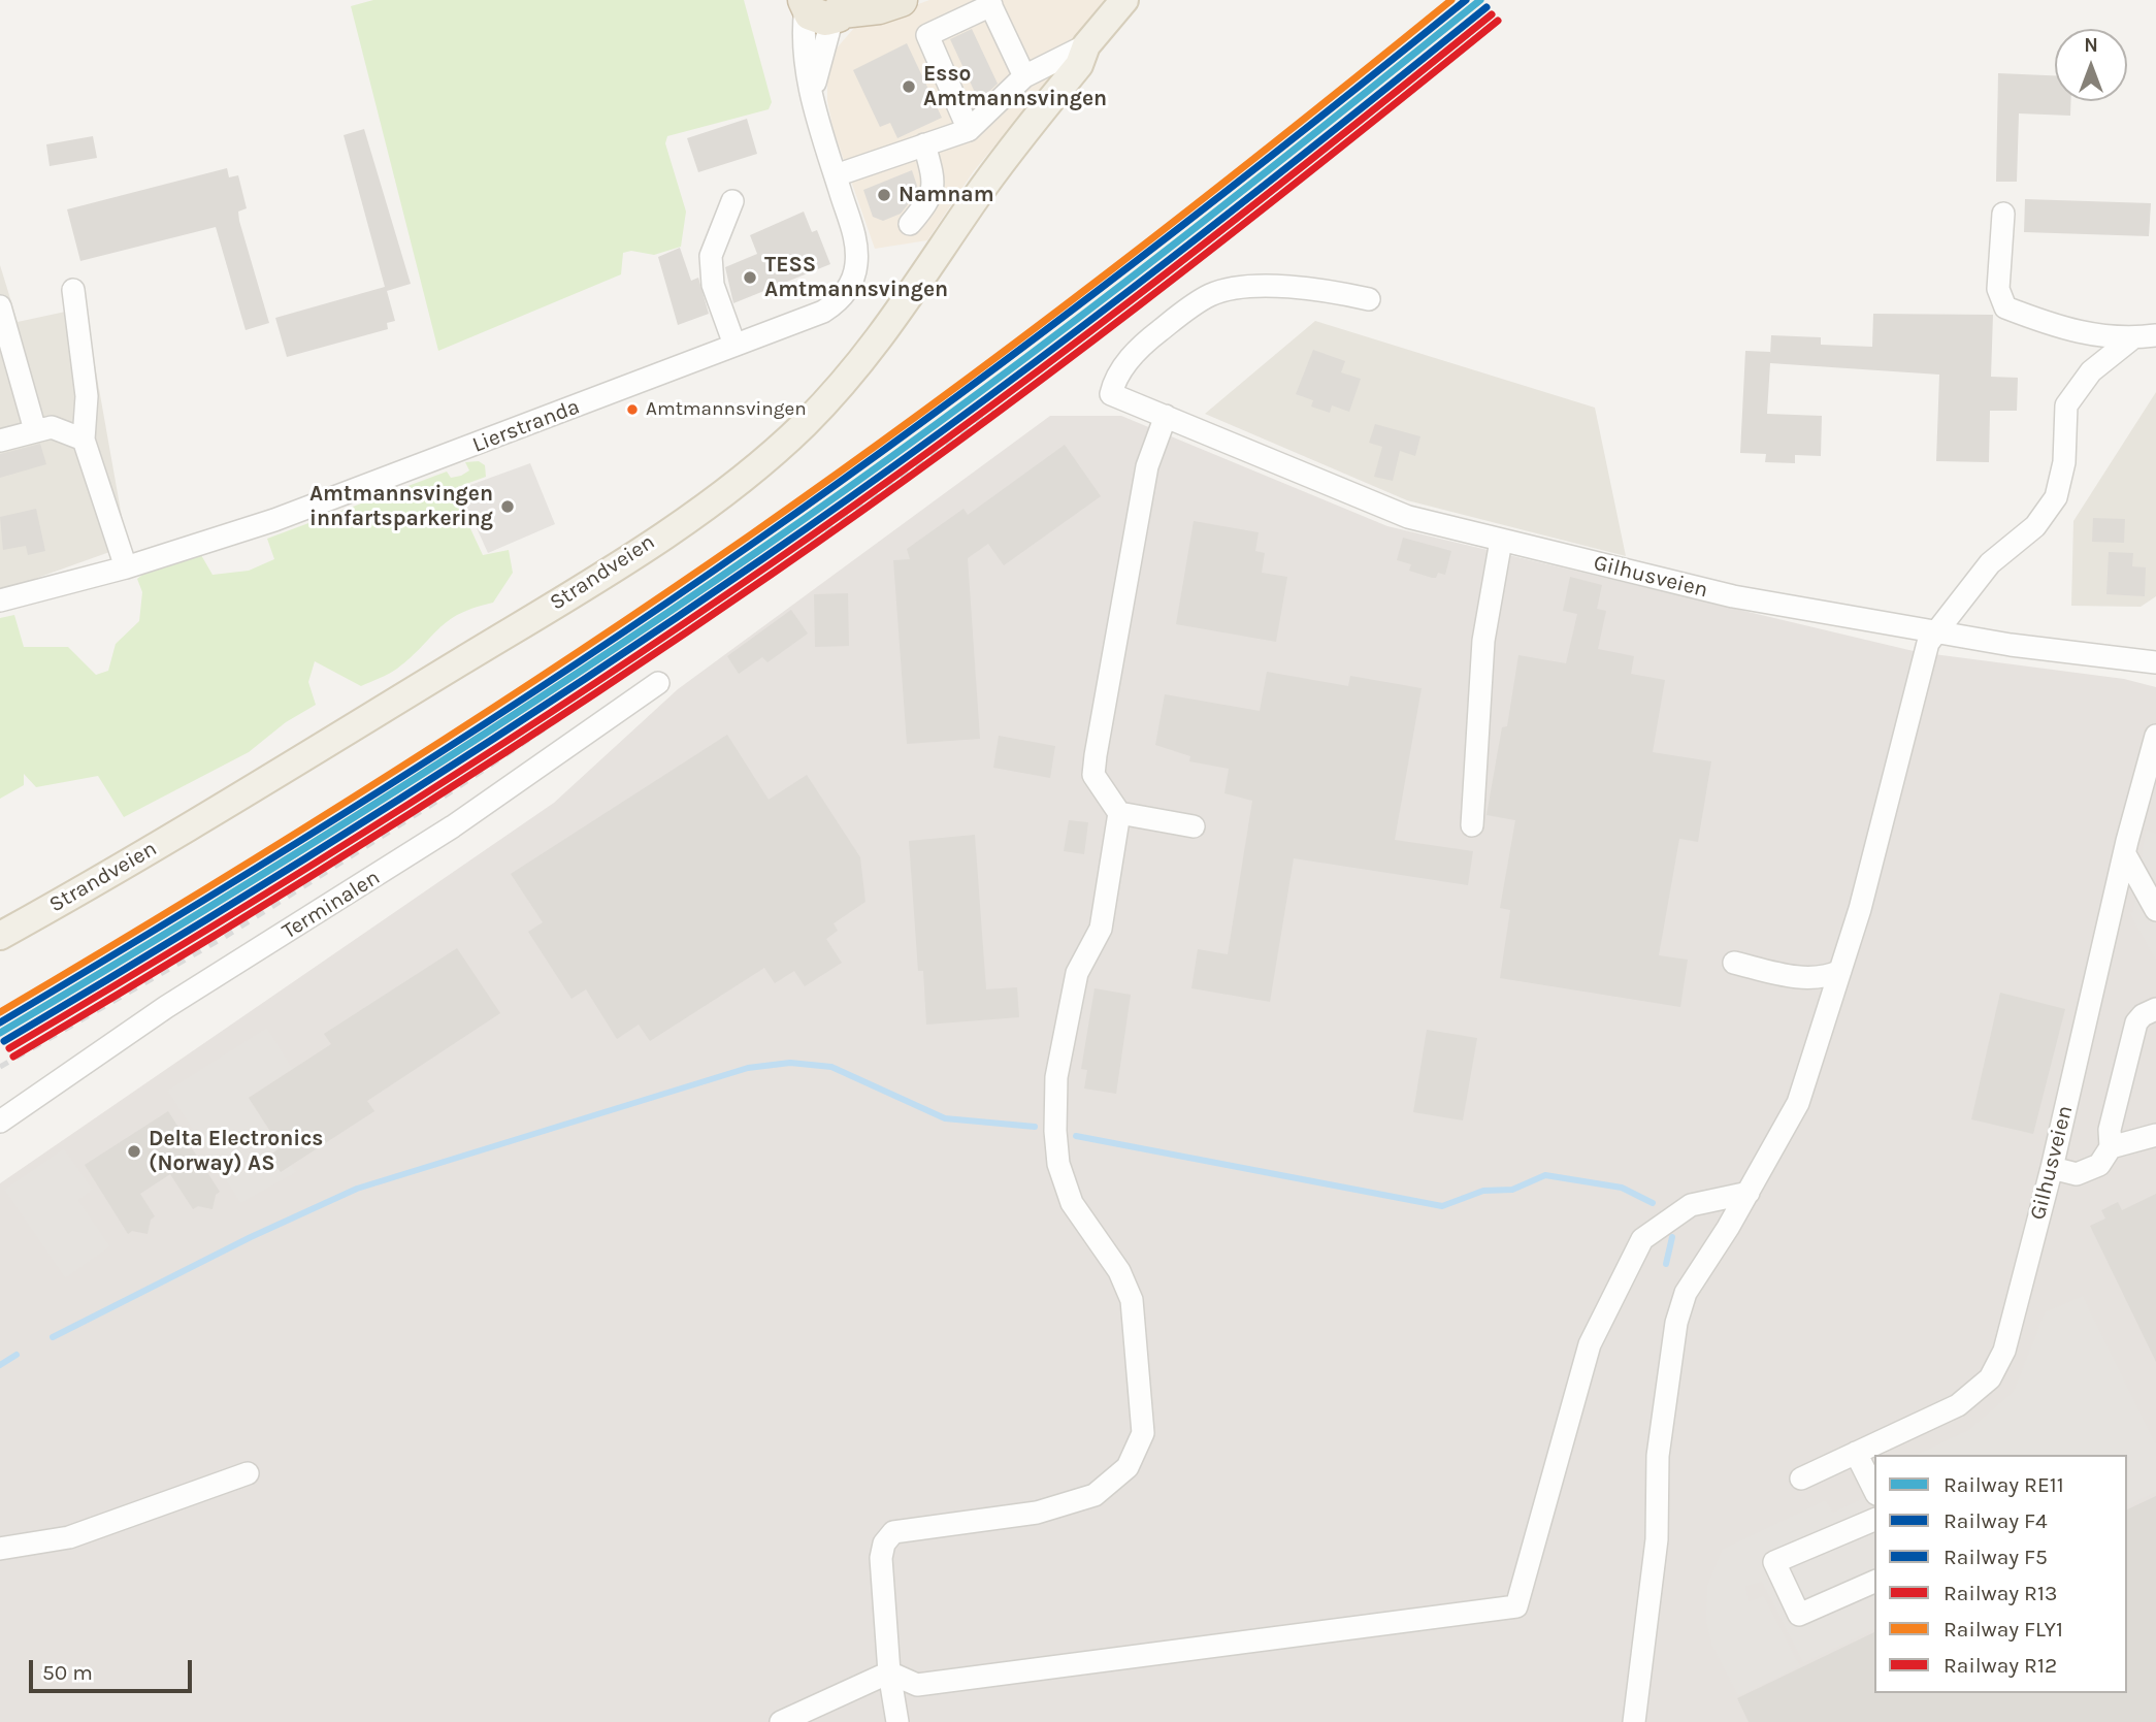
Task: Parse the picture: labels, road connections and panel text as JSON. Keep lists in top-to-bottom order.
{
  "streets": {
    "main road": ["Strandveien"],
    "street": ["Lierstranda", "Gilhusveien", "Terminalen"]
  },
  "places": [
    "Esso Amtmannsvingen",
    "Namnam",
    "TESS Amtmannsvingen",
    "Amtmannsvingen",
    "Amtmannsvingen innfartsparkering",
    "Delta Electronics (Norway) AS"
  ],
  "lines": [
    "rail line RE11",
    "rail line F5",
    "rail line FLY1",
    "rail line F4",
    "rail line R13",
    "rail line R12"
  ],
  "legend": [
    "Railway RE11",
    "Railway F4",
    "Railway F5",
    "Railway R13",
    "Railway FLY1",
    "Railway R12"
  ],
  "scale_bar": "50 m",
  "north": "top"
}
